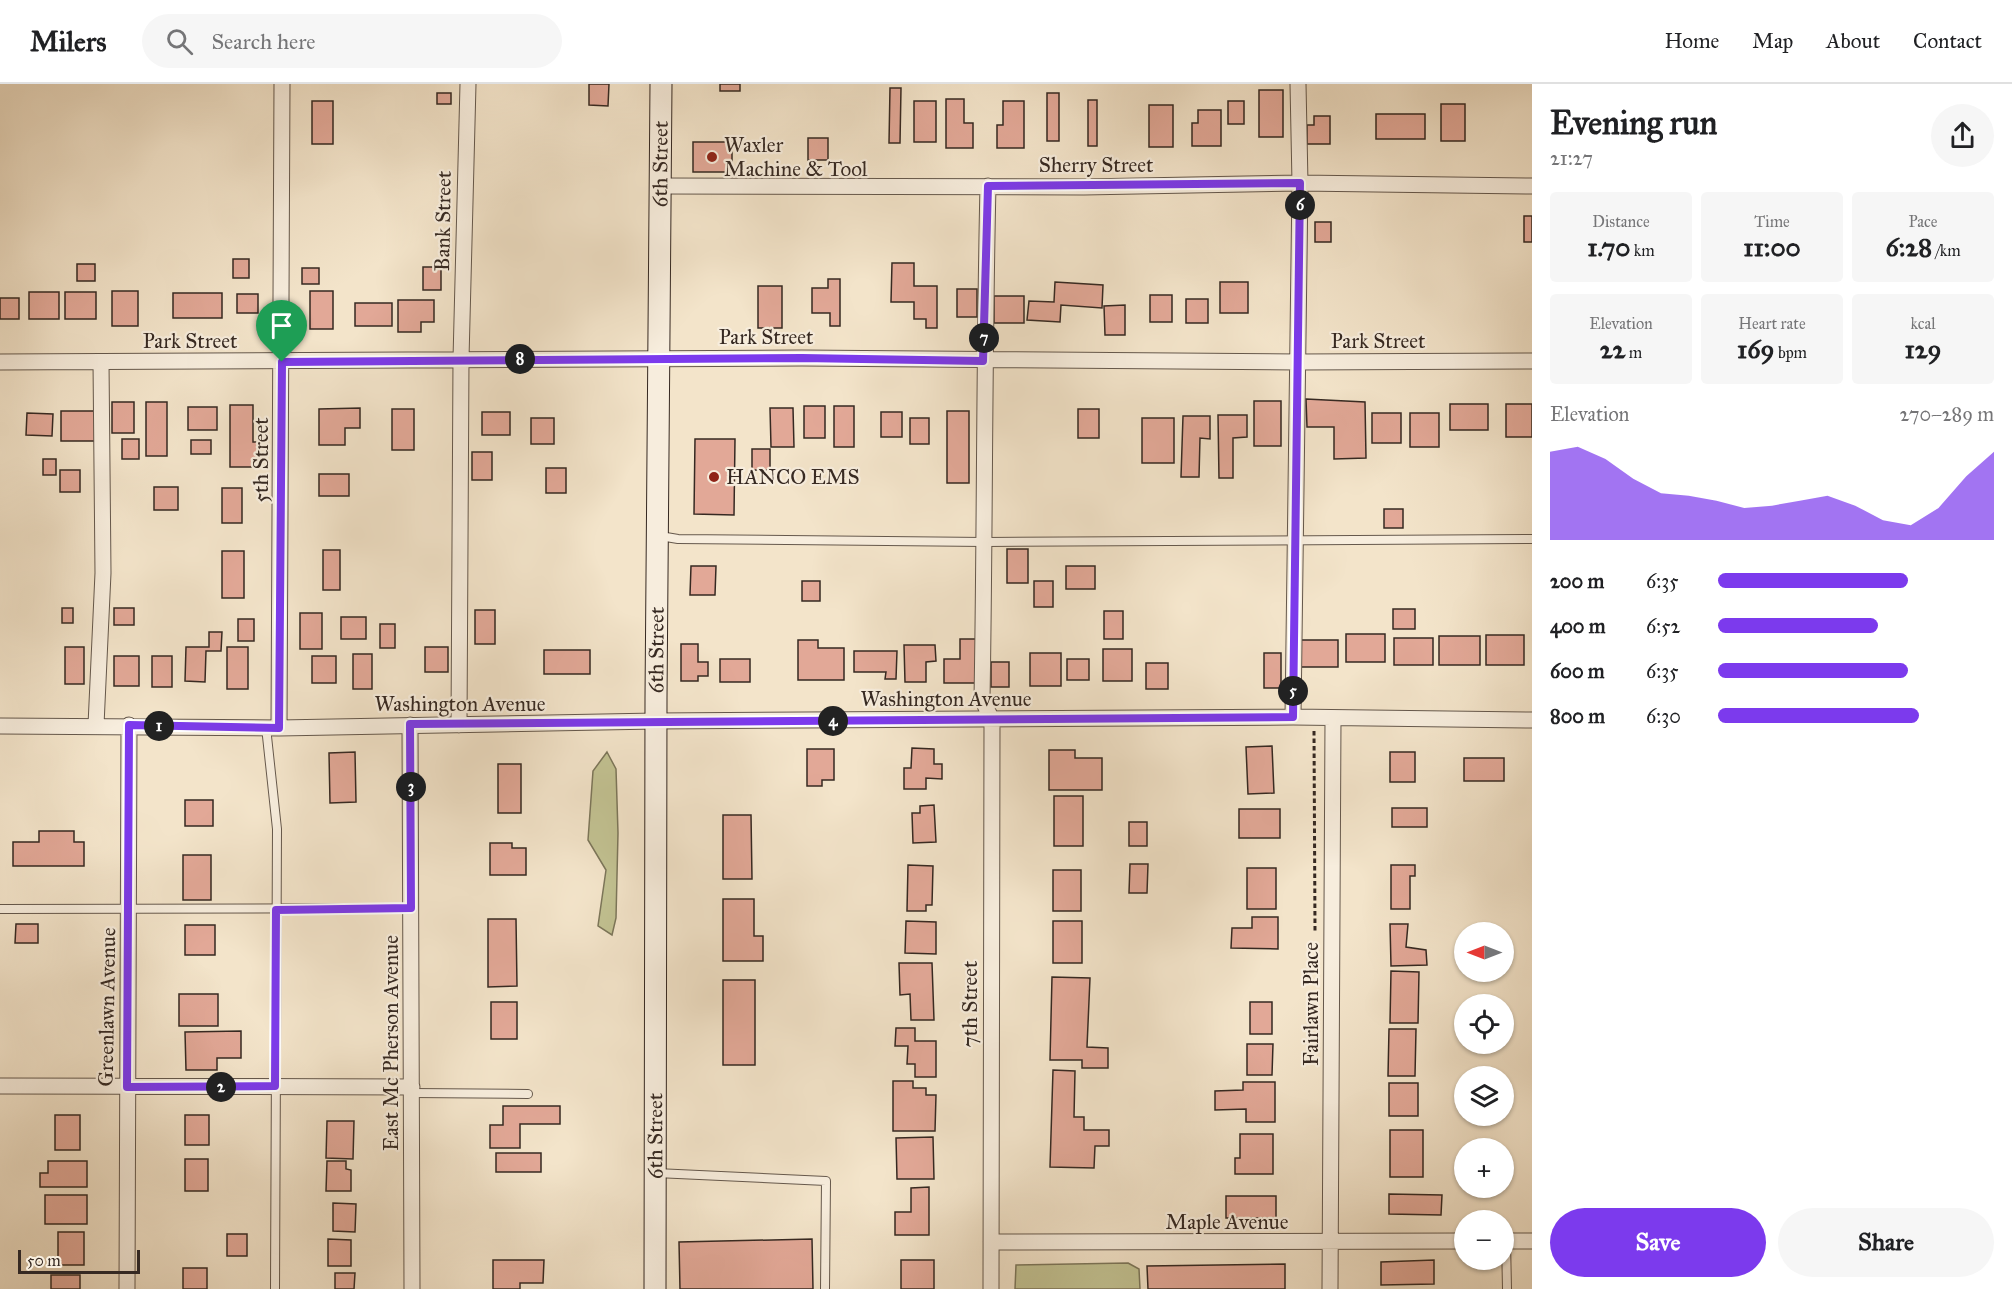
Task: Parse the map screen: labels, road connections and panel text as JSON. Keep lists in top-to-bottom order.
{
  "streets": {
    "street": [
      "6th Street",
      "Sherry Street",
      "Bank Street",
      "Park Street",
      "5th Street",
      "Washington Avenue",
      "7th Street",
      "Fairlawn Place",
      "Greenlawn Avenue",
      "East Mc Pherson Avenue",
      "Maple Avenue"
    ]
  },
  "crossings": [
    ["6th Street", "Sherry Street"],
    ["6th Street", "Park Street"],
    ["6th Street", "Washington Avenue"],
    ["Sherry Street", "7th Street"],
    ["Bank Street", "Park Street"],
    ["Bank Street", "Washington Avenue"],
    ["Park Street", "5th Street"],
    ["Park Street", "7th Street"],
    ["5th Street", "Washington Avenue"],
    ["Washington Avenue", "7th Street"],
    ["Washington Avenue", "Fairlawn Place"],
    ["Washington Avenue", "Greenlawn Avenue"],
    ["Washington Avenue", "East Mc Pherson Avenue"],
    ["7th Street", "Maple Avenue"],
    ["Fairlawn Place", "Maple Avenue"]
  ],
  "places": ["Waxler Machine & Tool", "HANCO EMS"],
  "scale_bar": "50 m",
  "north": "left",
  "page": {
    "header": "Milers",
    "search": "Search here",
    "nav": [
      "Home",
      "Map",
      "About",
      "Contact"
    ],
    "heading": ["Evening run", "21:27"],
    "stats": [
      ["Distance", "1.70 km"],
      ["Time", "11:00"],
      ["Pace", "6:28 /km"],
      ["Elevation", "22 m"],
      ["Heart rate", "169 bpm"],
      ["kcal", "129"]
    ],
    "pins": [
      "6",
      "7",
      "8",
      "5",
      "4",
      "1",
      "3",
      "2"
    ],
    "chart": ["Elevation", "270–289 m"],
    "list": [
      {
        "name": "200 m",
        "note": "6:35"
      },
      {
        "name": "400 m",
        "note": "6:52"
      },
      {
        "name": "600 m",
        "note": "6:35"
      },
      {
        "name": "800 m",
        "note": "6:30"
      }
    ],
    "map_buttons": ["+", "−"],
    "buttons": ["Save", "Share"],
    "scale": "50 m"
  }
}
